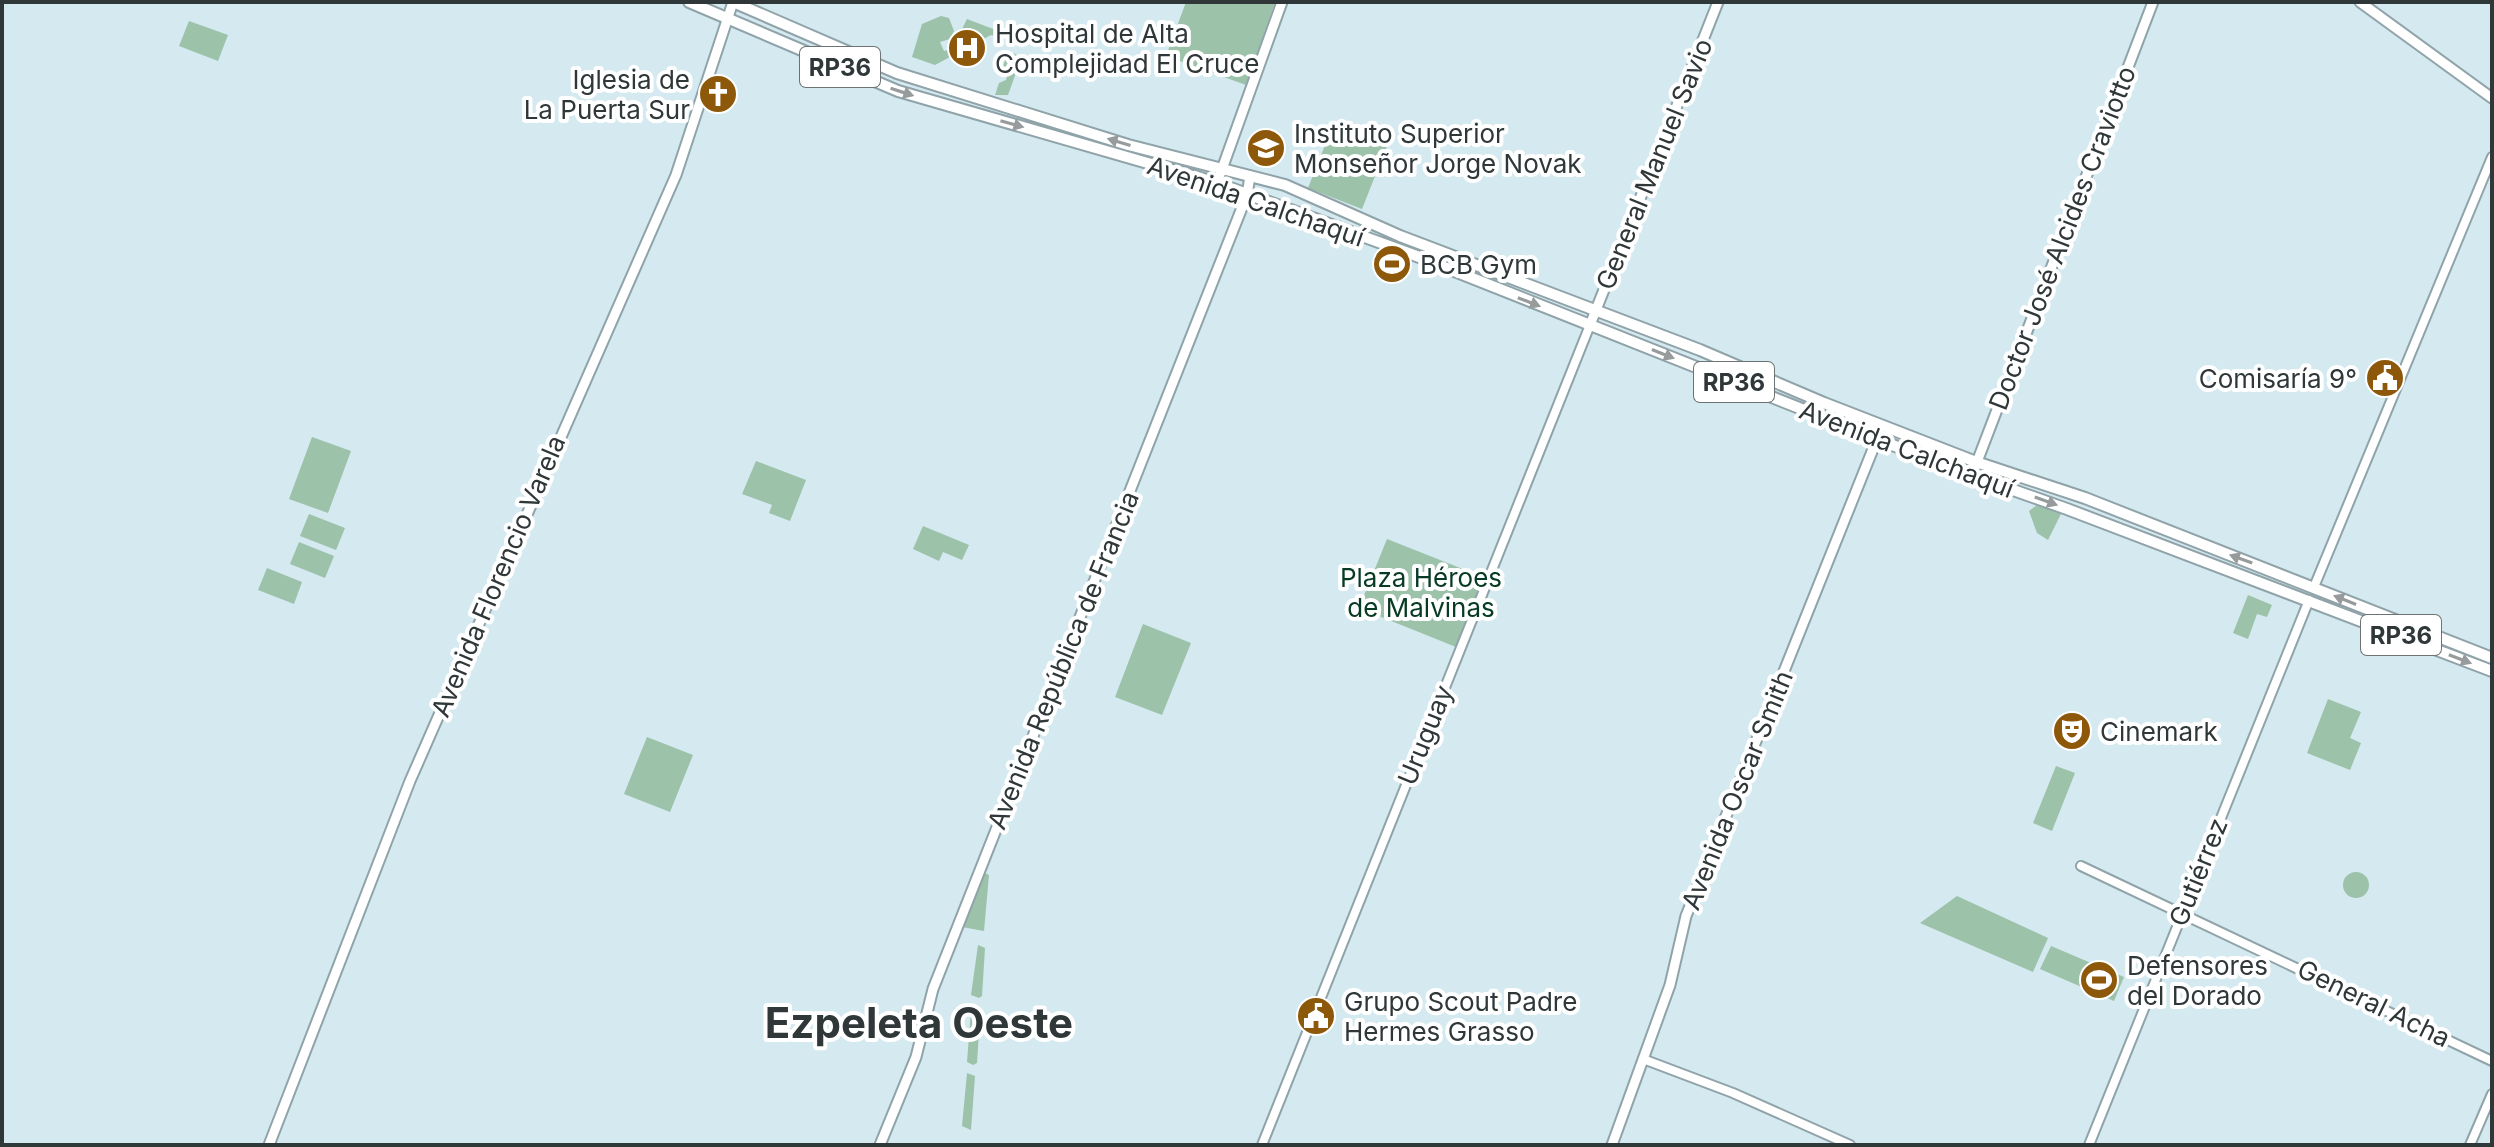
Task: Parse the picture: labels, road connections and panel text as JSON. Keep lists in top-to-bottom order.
{
  "streets": {
    "main road": [
      "RP36",
      "General Manuel Savio",
      "Avenida Calchaquí",
      "Doctor José Alcides Craviotto",
      "Avenida Florencio Varela",
      "Avenida República de Francia",
      "Avenida Oscar Smith"
    ],
    "street": ["Uruguay", "Gutiérrez", "General Acha"]
  },
  "crossings": [
    ["RP36", "Avenida Calchaquí"],
    ["General Manuel Savio", "Avenida Calchaquí"],
    ["General Manuel Savio", "Uruguay"],
    ["Avenida Calchaquí", "Doctor José Alcides Craviotto"],
    ["Avenida Calchaquí", "Avenida Florencio Varela"],
    ["Avenida Calchaquí", "Avenida República de Francia"],
    ["Avenida Calchaquí", "Uruguay"],
    ["Avenida Calchaquí", "Avenida Oscar Smith"],
    ["Avenida Calchaquí", "Gutiérrez"],
    ["Gutiérrez", "General Acha"]
  ],
  "districts": ["Ezpeleta Oeste"],
  "parks": ["Plaza Héroes de Malvinas"],
  "places": {
    "hospital": ["Hospital de Alta Complejidad El Cruce"],
    "church": ["Iglesia de La Puerta Sur"],
    "school or university": ["Instituto Superior Monseñor Jorge Novak"],
    "sports": ["BCB Gym", "Defensores del Dorado"],
    "public building": ["Comisaría 9°", "Grupo Scout Padre Hermes Grasso"],
    "theatre": ["Cinemark"]
  }
}
